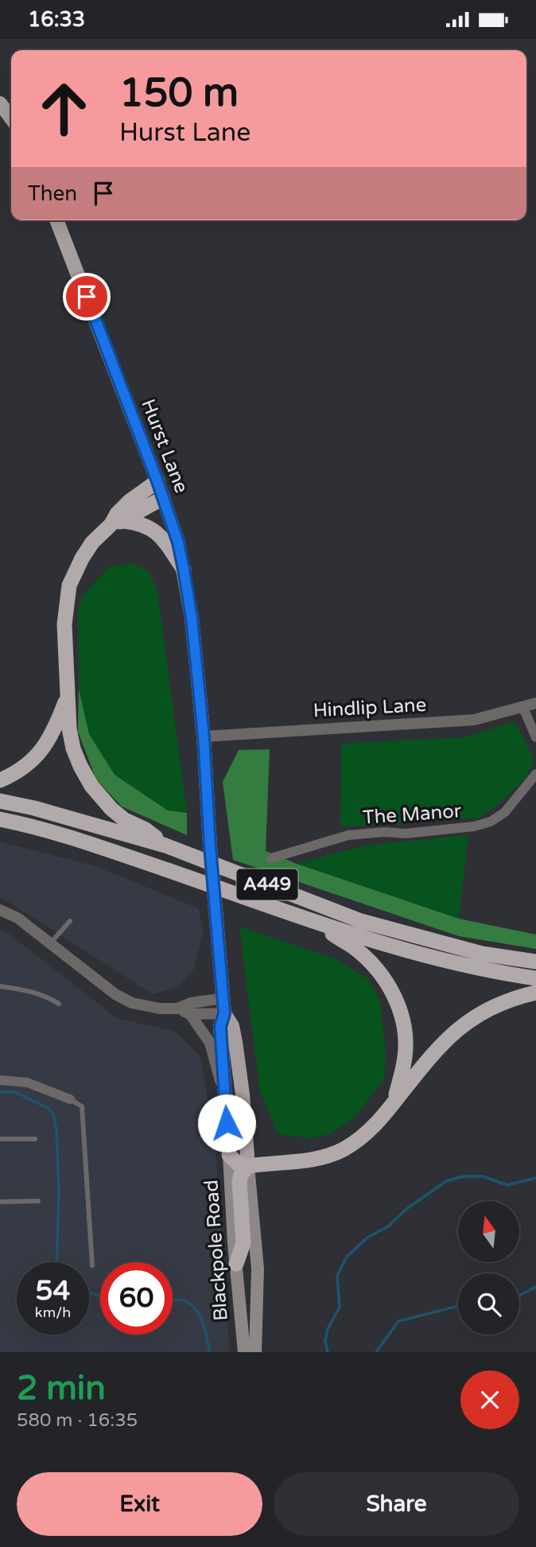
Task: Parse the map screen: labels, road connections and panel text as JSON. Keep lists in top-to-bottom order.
{
  "streets": {
    "highway": ["A449"],
    "main road": ["Hurst Lane", "Blackpole Road"],
    "street": ["Hindlip Lane", "The Manor"]
  },
  "crossings": [
    ["Hurst Lane", "Hindlip Lane"],
    ["Hurst Lane", "Blackpole Road"]
  ],
  "north": "top",
  "page": {
    "status": "16:33",
    "turn": ["150 m", "Hurst Lane"],
    "then": "Then",
    "speed": "54 km/h",
    "limit": "60",
    "heading": ["2 min", "580 m · 16:35"],
    "buttons": ["Exit", "Share"]
  }
}
